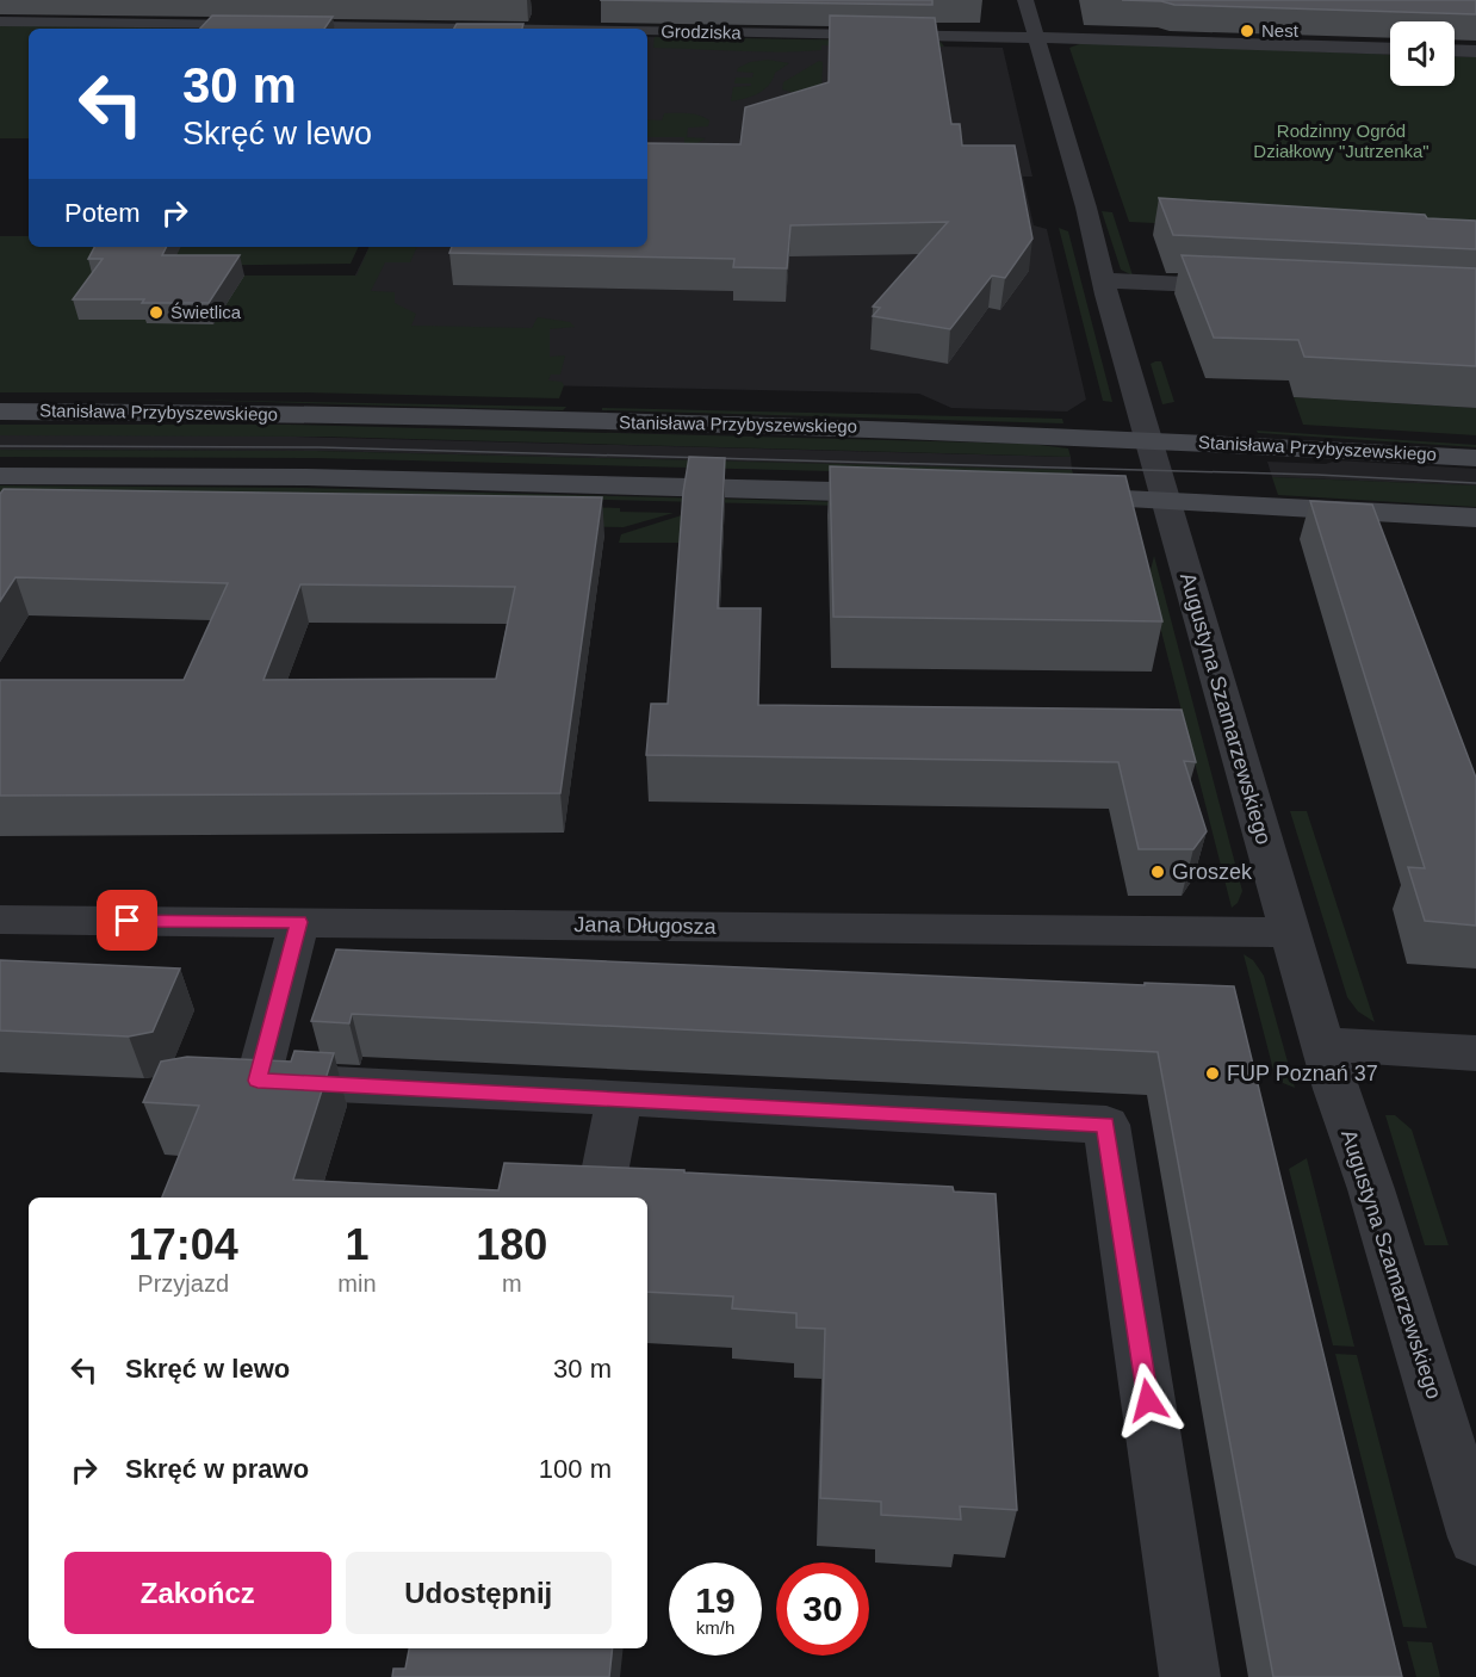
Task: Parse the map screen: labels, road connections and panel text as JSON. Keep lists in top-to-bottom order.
{
  "streets": {
    "main road": ["Stanisława Przybyszewskiego"],
    "street": ["Grodziska", "Augustyna Szamarzewskiego", "Jana Długosza"]
  },
  "crossings": [
    ["Grodziska", "Augustyna Szamarzewskiego"],
    ["Stanisława Przybyszewskiego", "Augustyna Szamarzewskiego"],
    ["Augustyna Szamarzewskiego", "Jana Długosza"]
  ],
  "parks": ["Rodzinny Ogród Działkowy \"Jutrzenka\""],
  "places": [
    "Nest",
    "Świetlica",
    "Groszek",
    "FUP Poznań 37"
  ],
  "page": {
    "turn": ["30 m", "Skręć w lewo"],
    "then": "Potem",
    "eta": [
      "17:04",
      "Przyjazd",
      "1",
      "min",
      "180",
      "m"
    ],
    "list": [
      {
        "name": "Skręć w lewo",
        "value": "30 m"
      },
      {
        "name": "Skręć w prawo",
        "value": "100 m"
      }
    ],
    "buttons": ["Zakończ", "Udostępnij"],
    "speed": "19 km/h",
    "limit": "30"
  }
}
